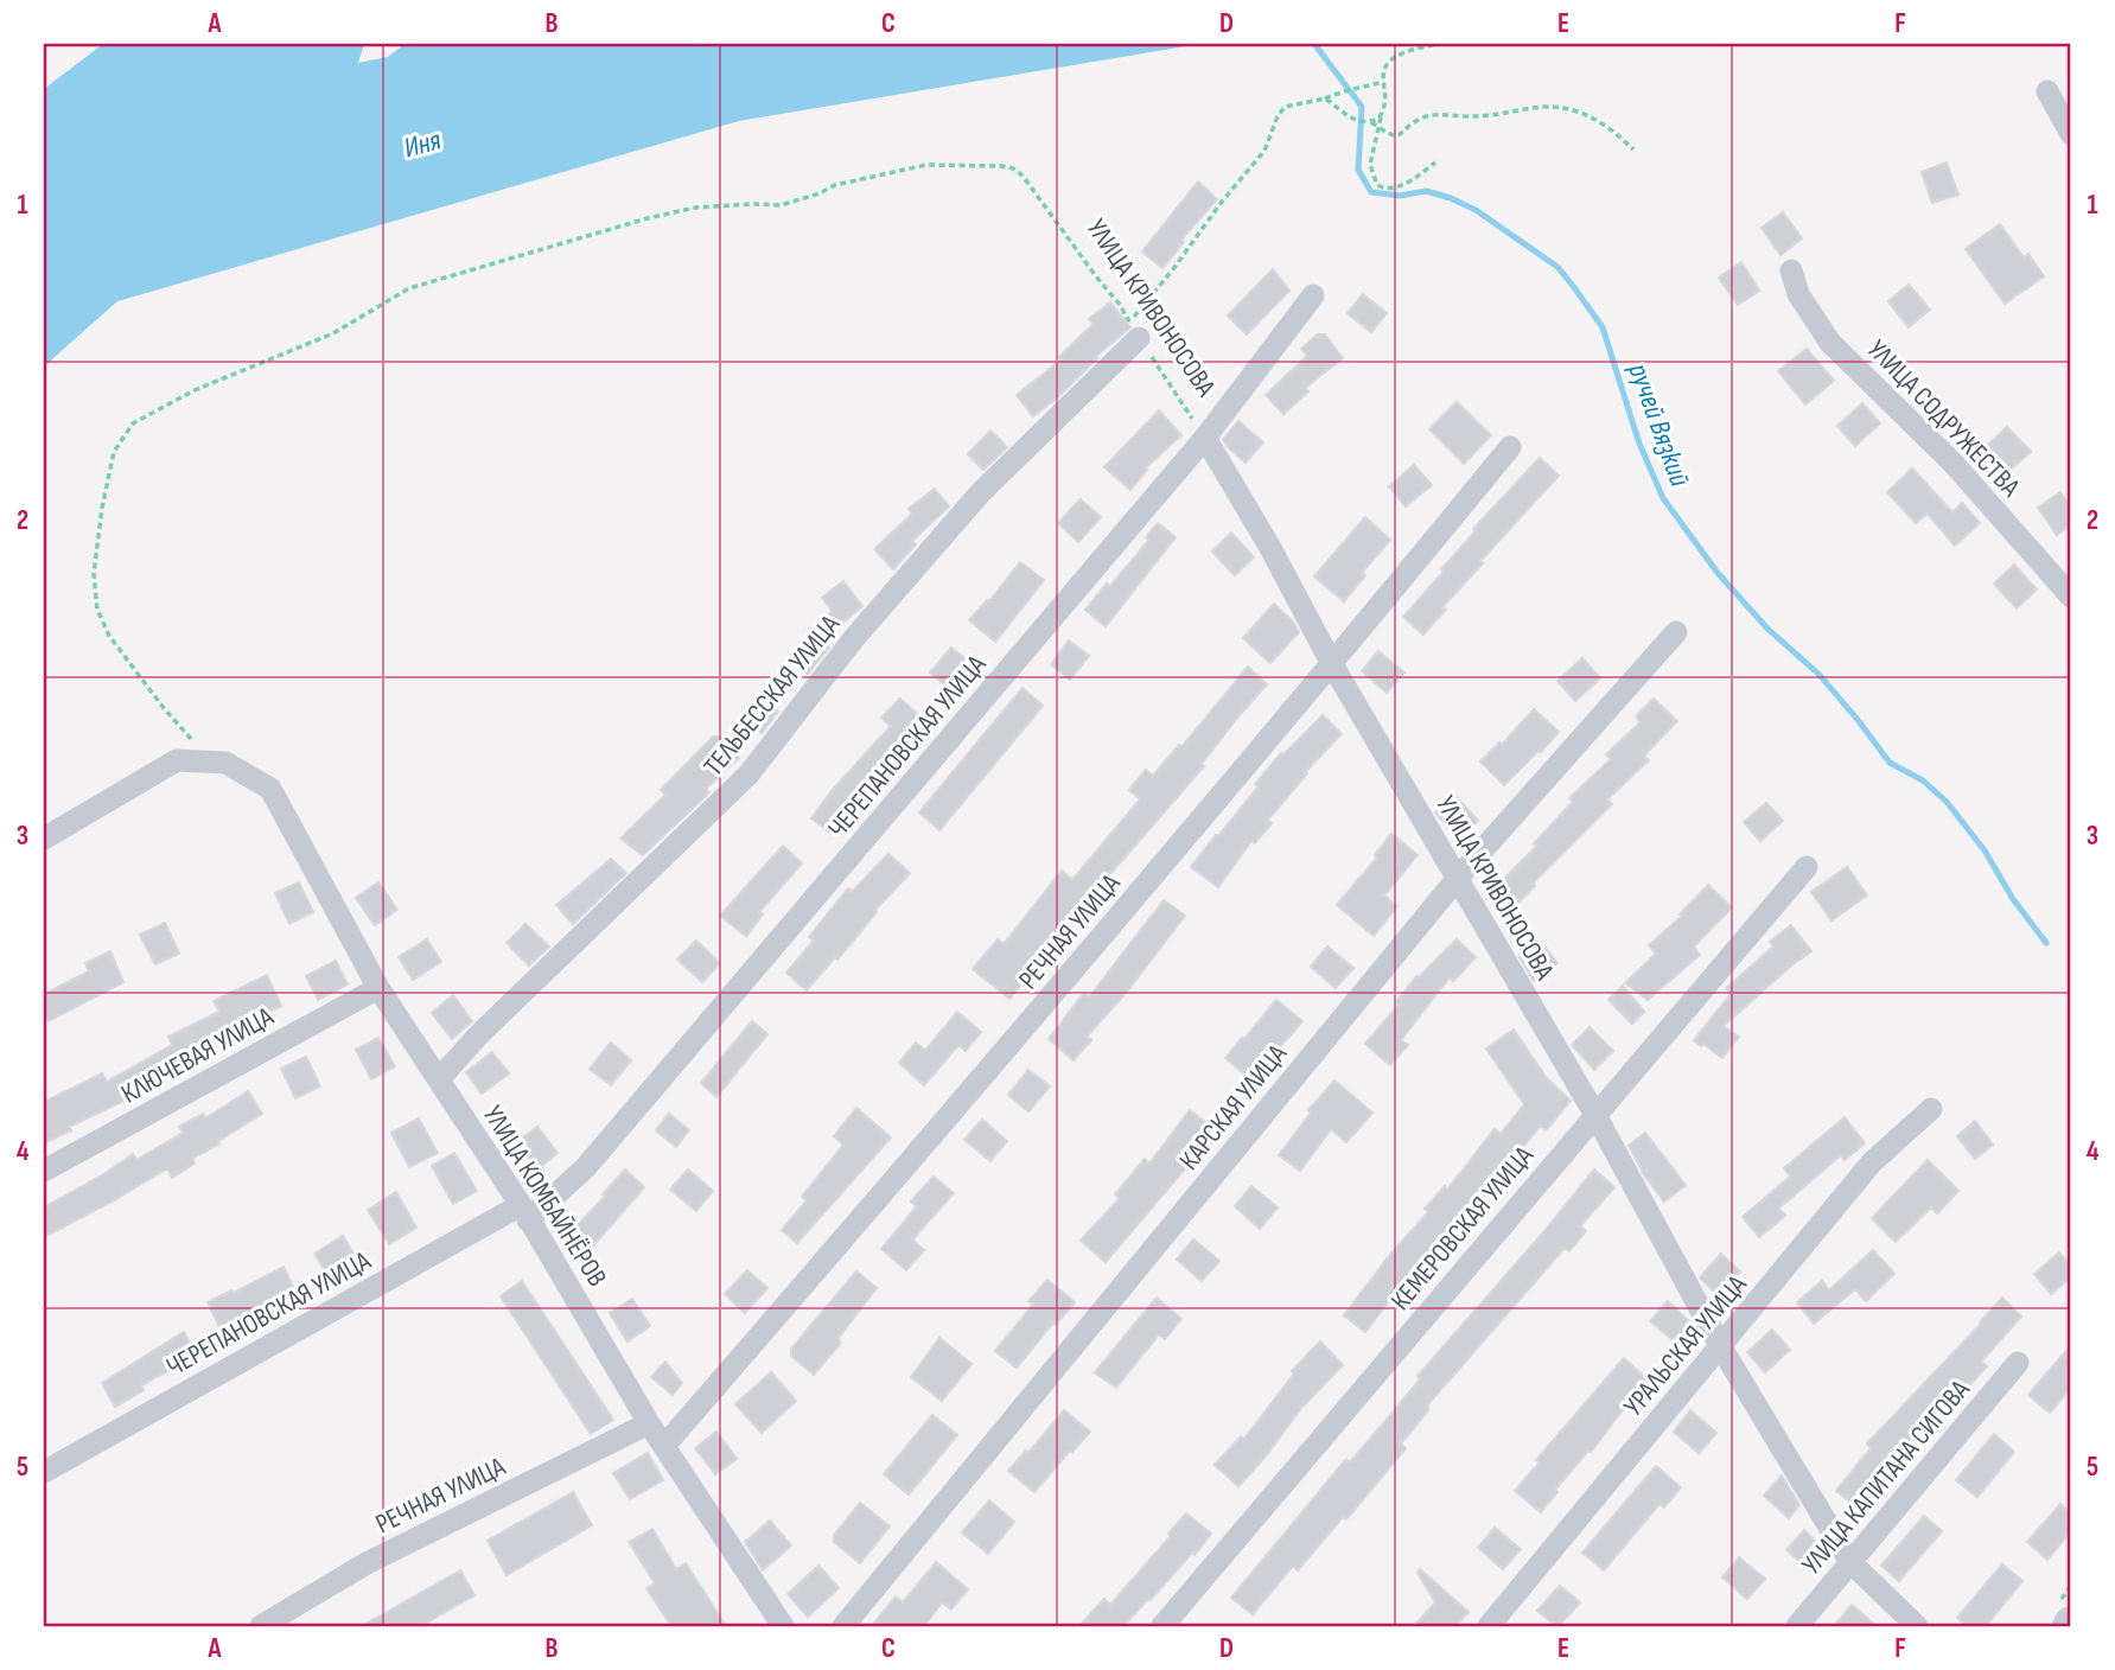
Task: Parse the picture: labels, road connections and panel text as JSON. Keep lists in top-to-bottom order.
{
  "streets": {
    "street": [
      "УЛИЦА КРИВОНОСОВА",
      "УЛИЦА СОДРУЖЕСТВА",
      "ТЕЛЬБЕССКАЯ УЛИЦА",
      "ЧЕРЕПАНОВСКАЯ УЛИЦА",
      "РЕЧНАЯ УЛИЦА",
      "КЛЮЧЕВАЯ УЛИЦА",
      "КАРСКАЯ УЛИЦА",
      "УЛИЦА КОМБАЙНЁРОВ",
      "КЕМЕРОВСКАЯ УЛИЦА",
      "УРАЛЬСКАЯ УЛИЦА",
      "УЛИЦА КАПИТАНА СИГОВА"
    ]
  },
  "crossings": [
    ["УЛИЦА КРИВОНОСОВА", "ТЕЛЬБЕССКАЯ УЛИЦА"],
    ["УЛИЦА КРИВОНОСОВА", "ЧЕРЕПАНОВСКАЯ УЛИЦА"],
    ["УЛИЦА КРИВОНОСОВА", "РЕЧНАЯ УЛИЦА"],
    ["УЛИЦА КРИВОНОСОВА", "КАРСКАЯ УЛИЦА"],
    ["УЛИЦА КРИВОНОСОВА", "УЛИЦА КОМБАЙНЁРОВ"],
    ["УЛИЦА КРИВОНОСОВА", "КЕМЕРОВСКАЯ УЛИЦА"],
    ["УЛИЦА КРИВОНОСОВА", "УРАЛЬСКАЯ УЛИЦА"],
    ["УЛИЦА КРИВОНОСОВА", "УЛИЦА КАПИТАНА СИГОВА"],
    ["ТЕЛЬБЕССКАЯ УЛИЦА", "УЛИЦА КОМБАЙНЁРОВ"],
    ["ЧЕРЕПАНОВСКАЯ УЛИЦА", "УЛИЦА КОМБАЙНЁРОВ"],
    ["РЕЧНАЯ УЛИЦА", "УЛИЦА КОМБАЙНЁРОВ"],
    ["КЛЮЧЕВАЯ УЛИЦА", "УЛИЦА КОМБАЙНЁРОВ"]
  ],
  "water": ["Иня", "ручей Вязкий"],
  "grid": {
    "columns": [
      "A",
      "B",
      "C",
      "D",
      "E",
      "F"
    ],
    "rows": [
      "1",
      "2",
      "3",
      "4",
      "5"
    ]
  }
}
